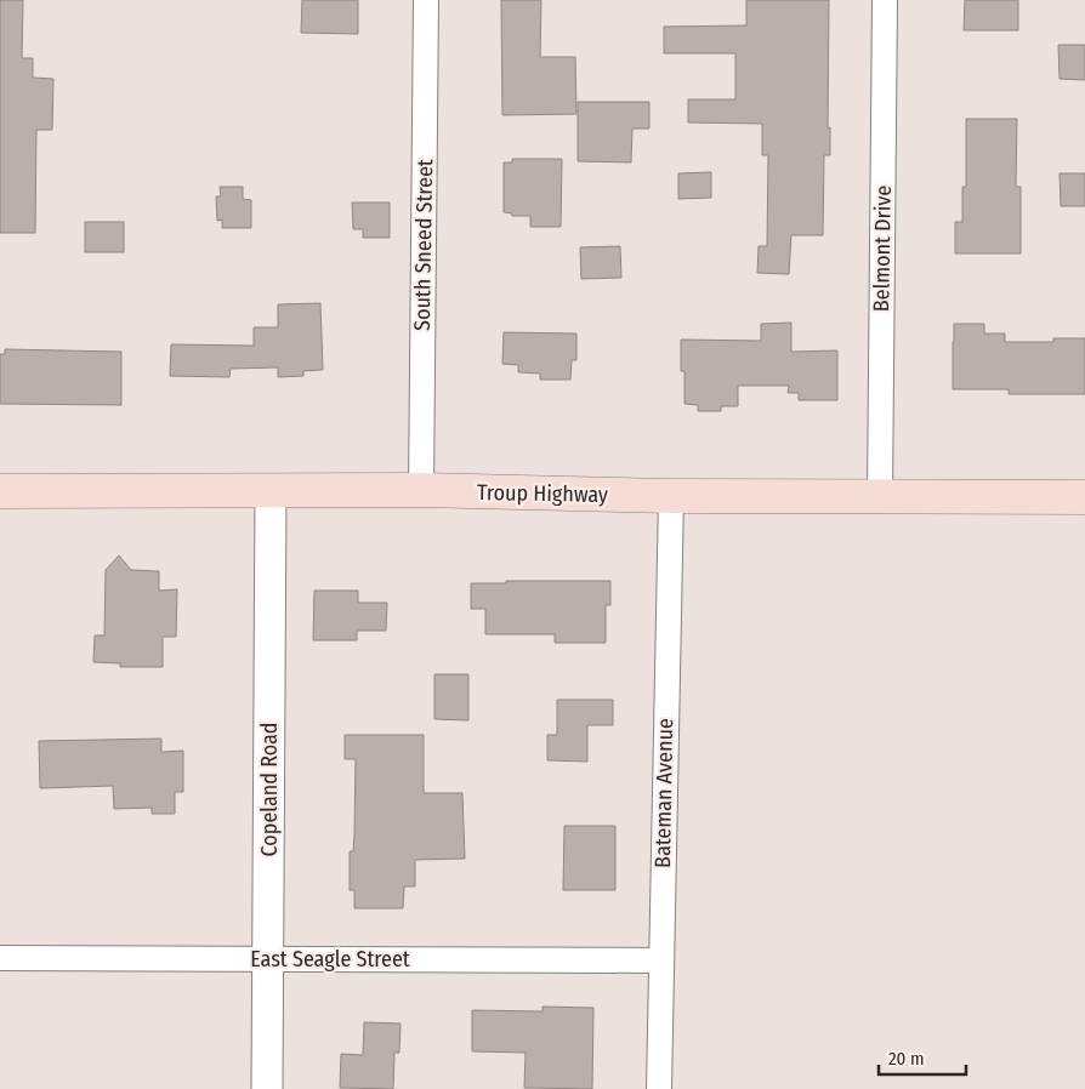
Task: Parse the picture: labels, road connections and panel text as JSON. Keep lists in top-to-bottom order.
{
  "streets": {
    "main road": ["Troup Highway"],
    "street": [
      "South Sneed Street",
      "Belmont Drive",
      "Copeland Road",
      "Bateman Avenue",
      "East Seagle Street"
    ]
  },
  "crossings": [
    ["South Sneed Street", "Troup Highway"],
    ["Belmont Drive", "Troup Highway"],
    ["Troup Highway", "Copeland Road"],
    ["Troup Highway", "Bateman Avenue"],
    ["Copeland Road", "East Seagle Street"],
    ["Bateman Avenue", "East Seagle Street"]
  ],
  "scale_bar": "20 m"
}
